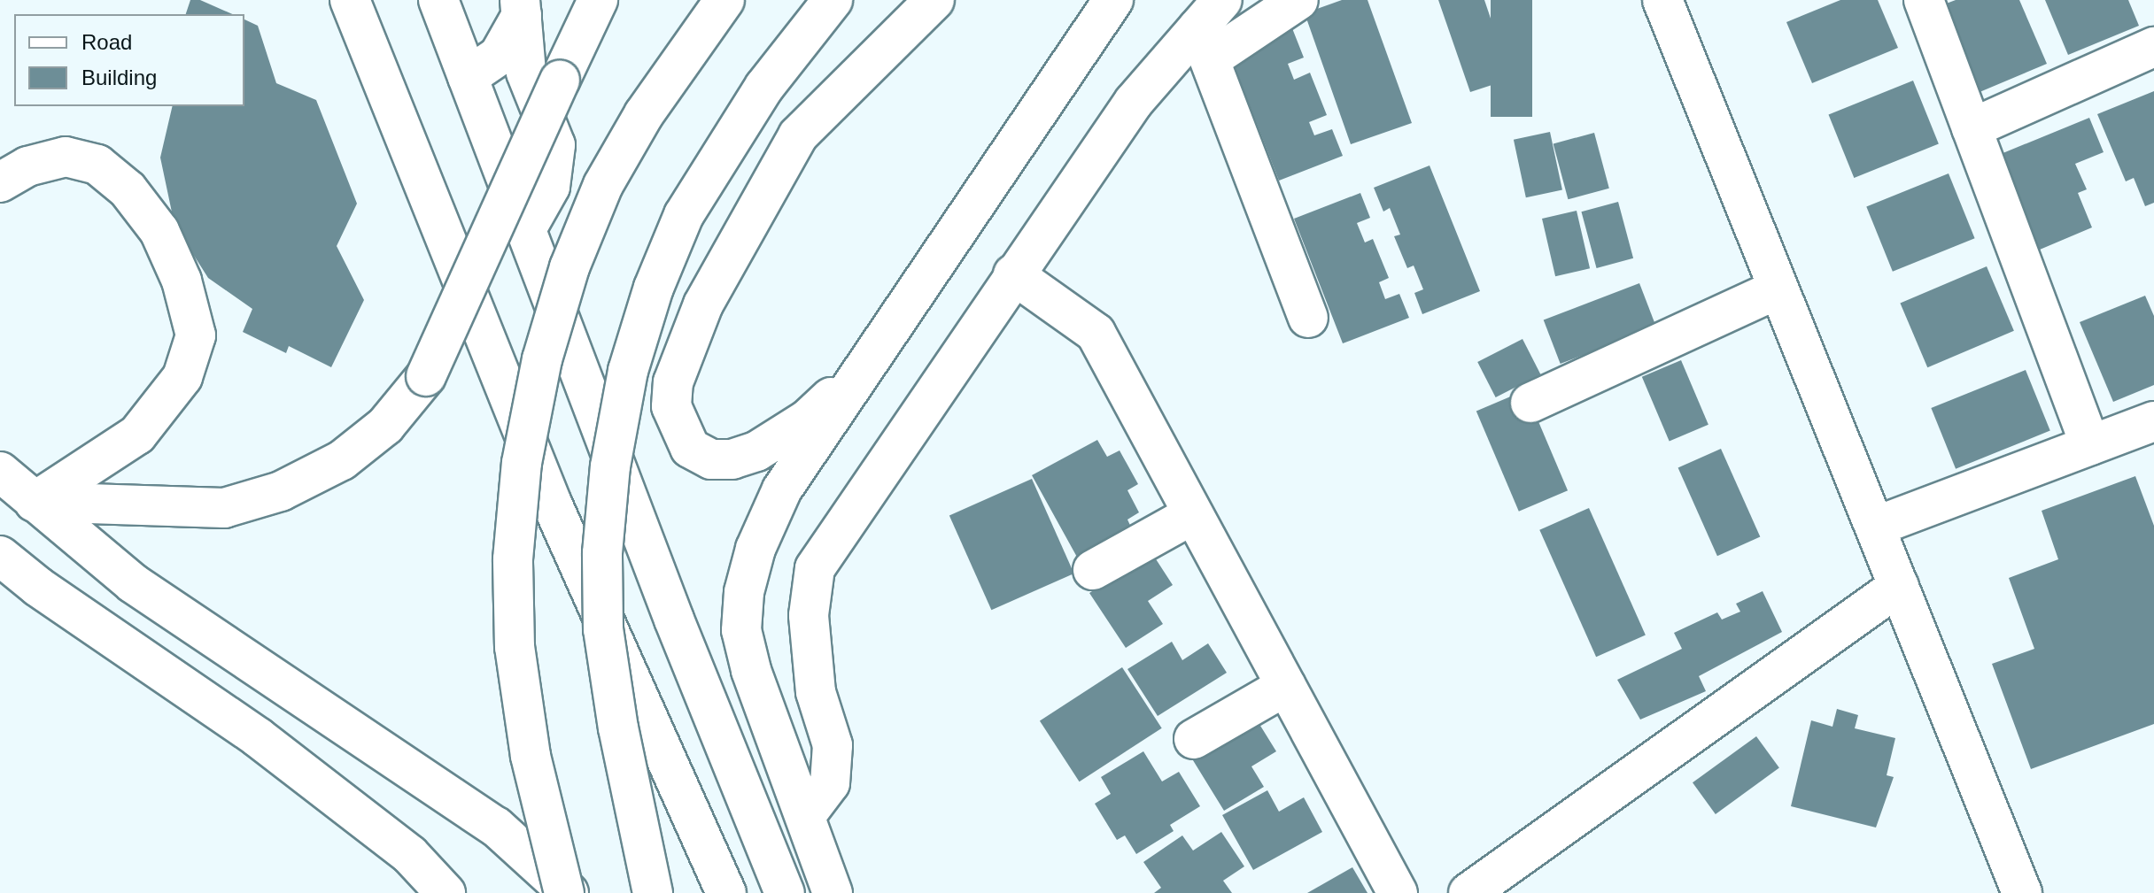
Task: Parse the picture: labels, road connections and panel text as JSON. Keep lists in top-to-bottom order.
{
  "legend": ["Road", "Building"]
}
